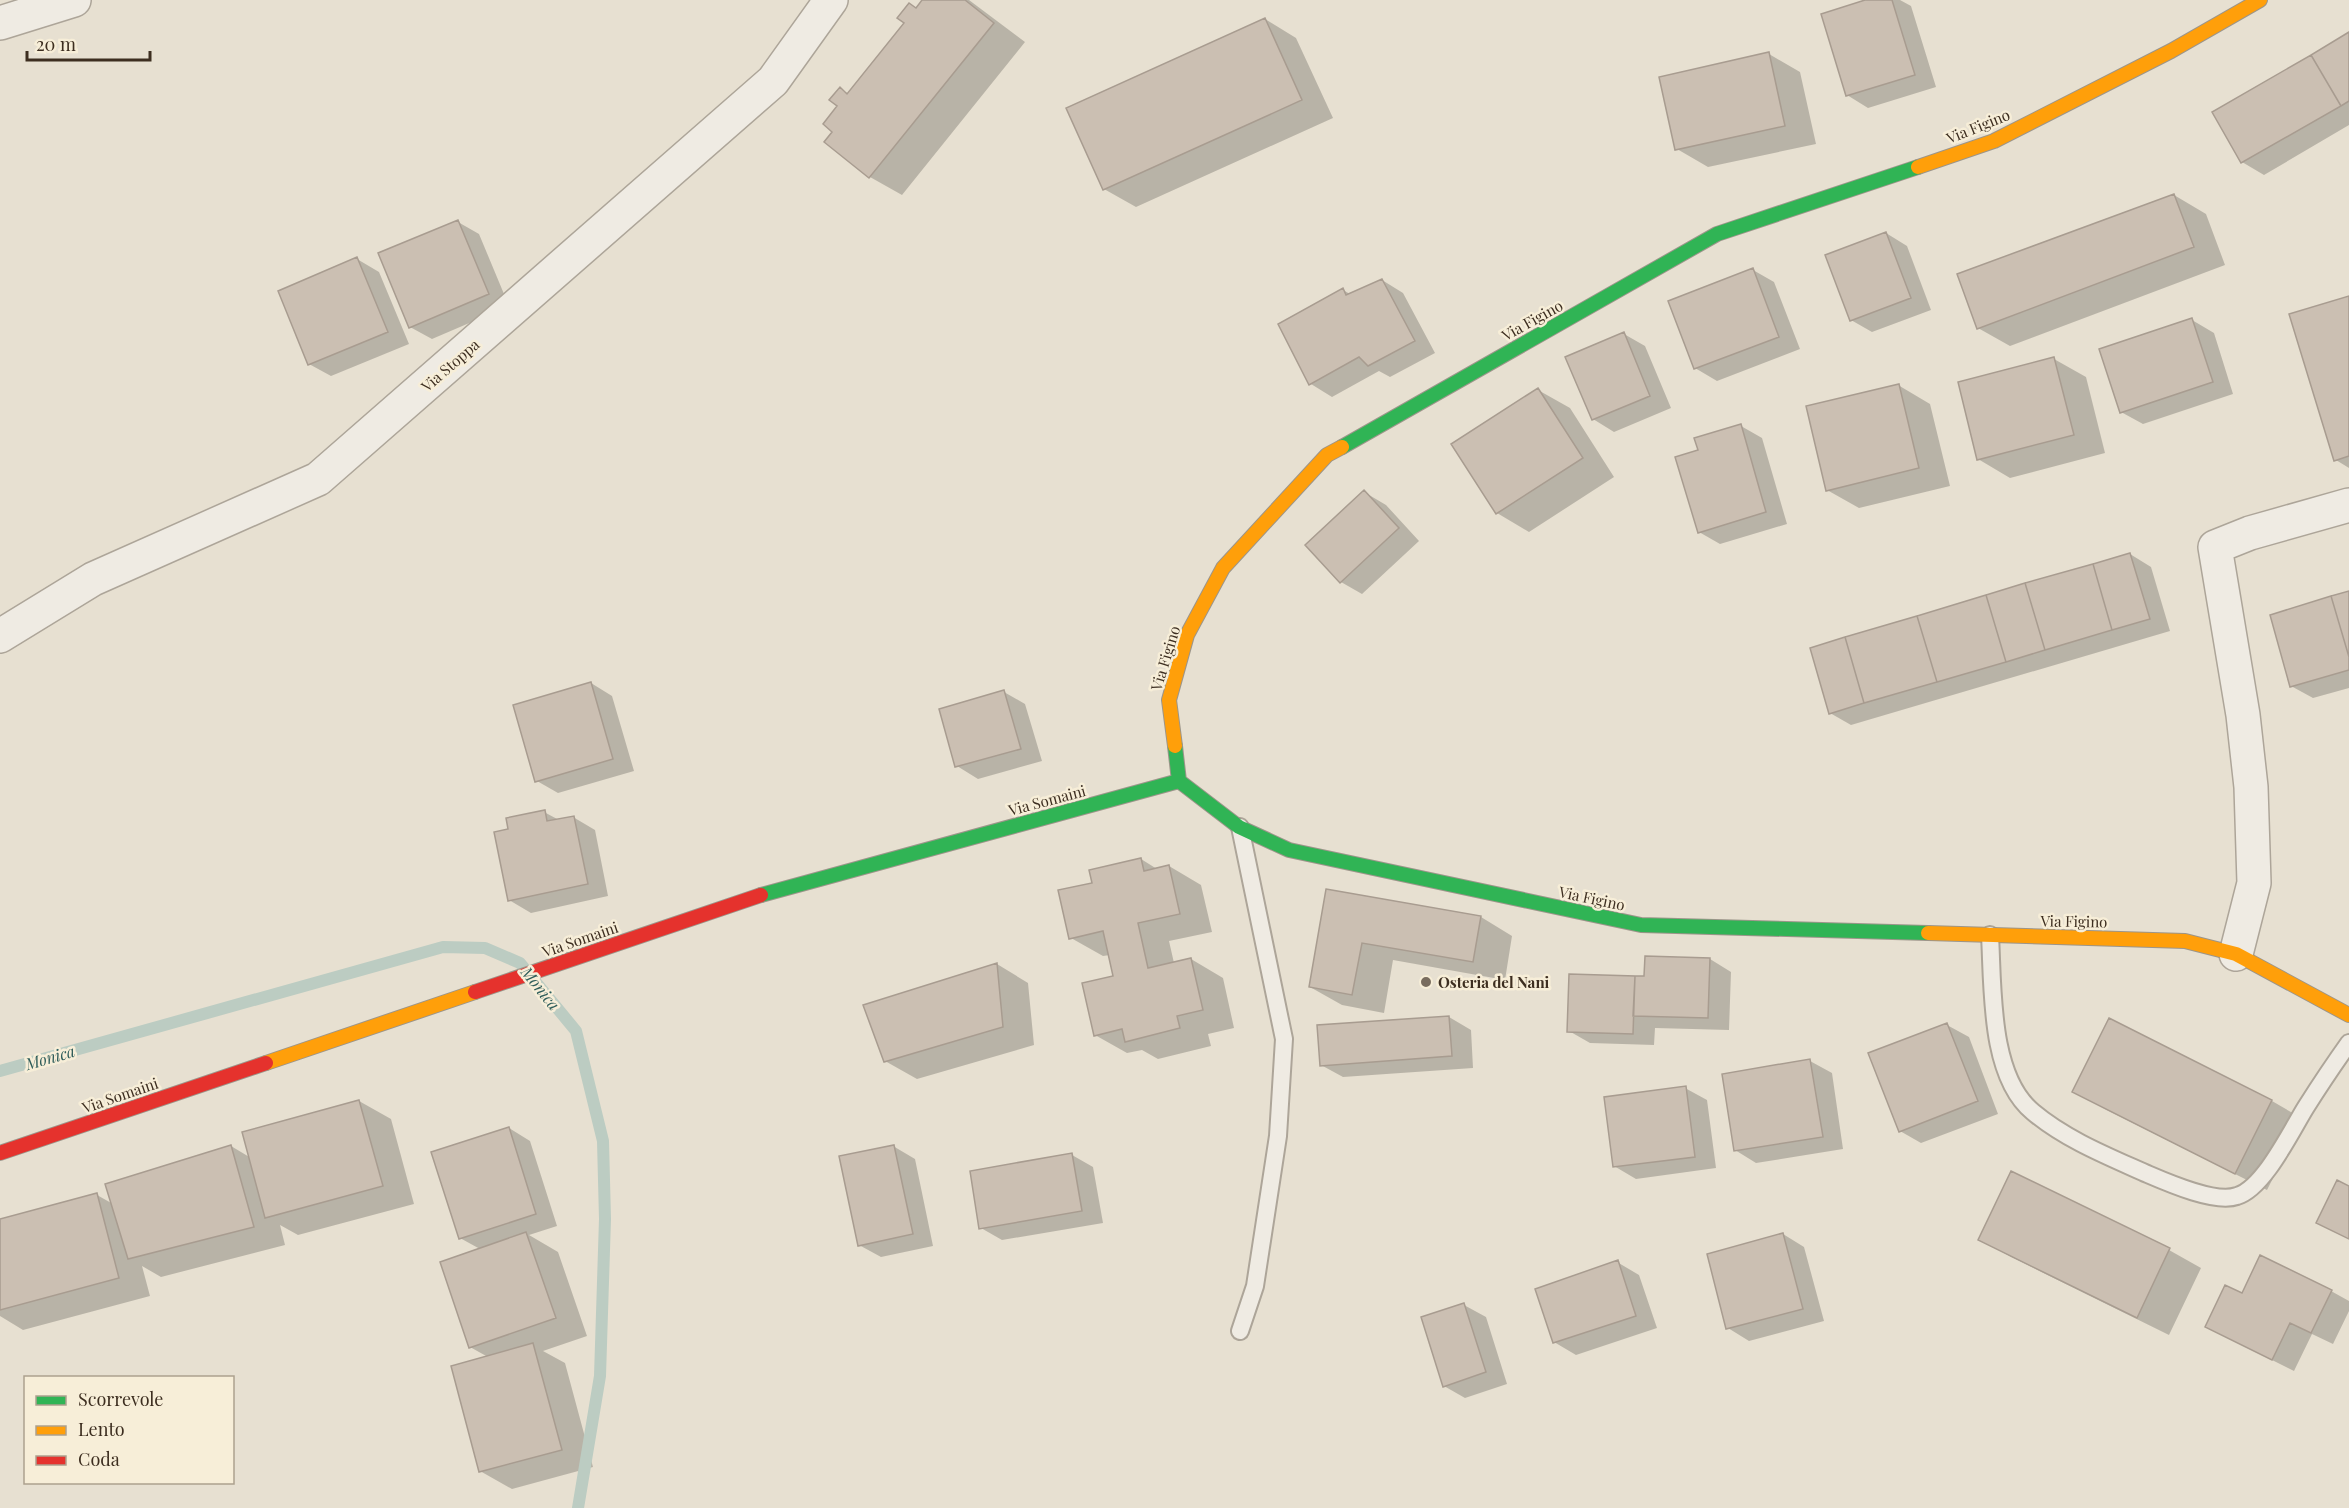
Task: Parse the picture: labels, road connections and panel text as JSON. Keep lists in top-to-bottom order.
{
  "streets": {
    "street": ["Via Figino", "Via Stoppa", "Via Somaini"]
  },
  "crossings": [
    ["Via Figino", "Via Somaini"]
  ],
  "water": ["Monica"],
  "places": ["Osteria del Nani"],
  "legend": ["Scorrevole", "Lento", "Coda"],
  "scale_bar": "20 m"
}
